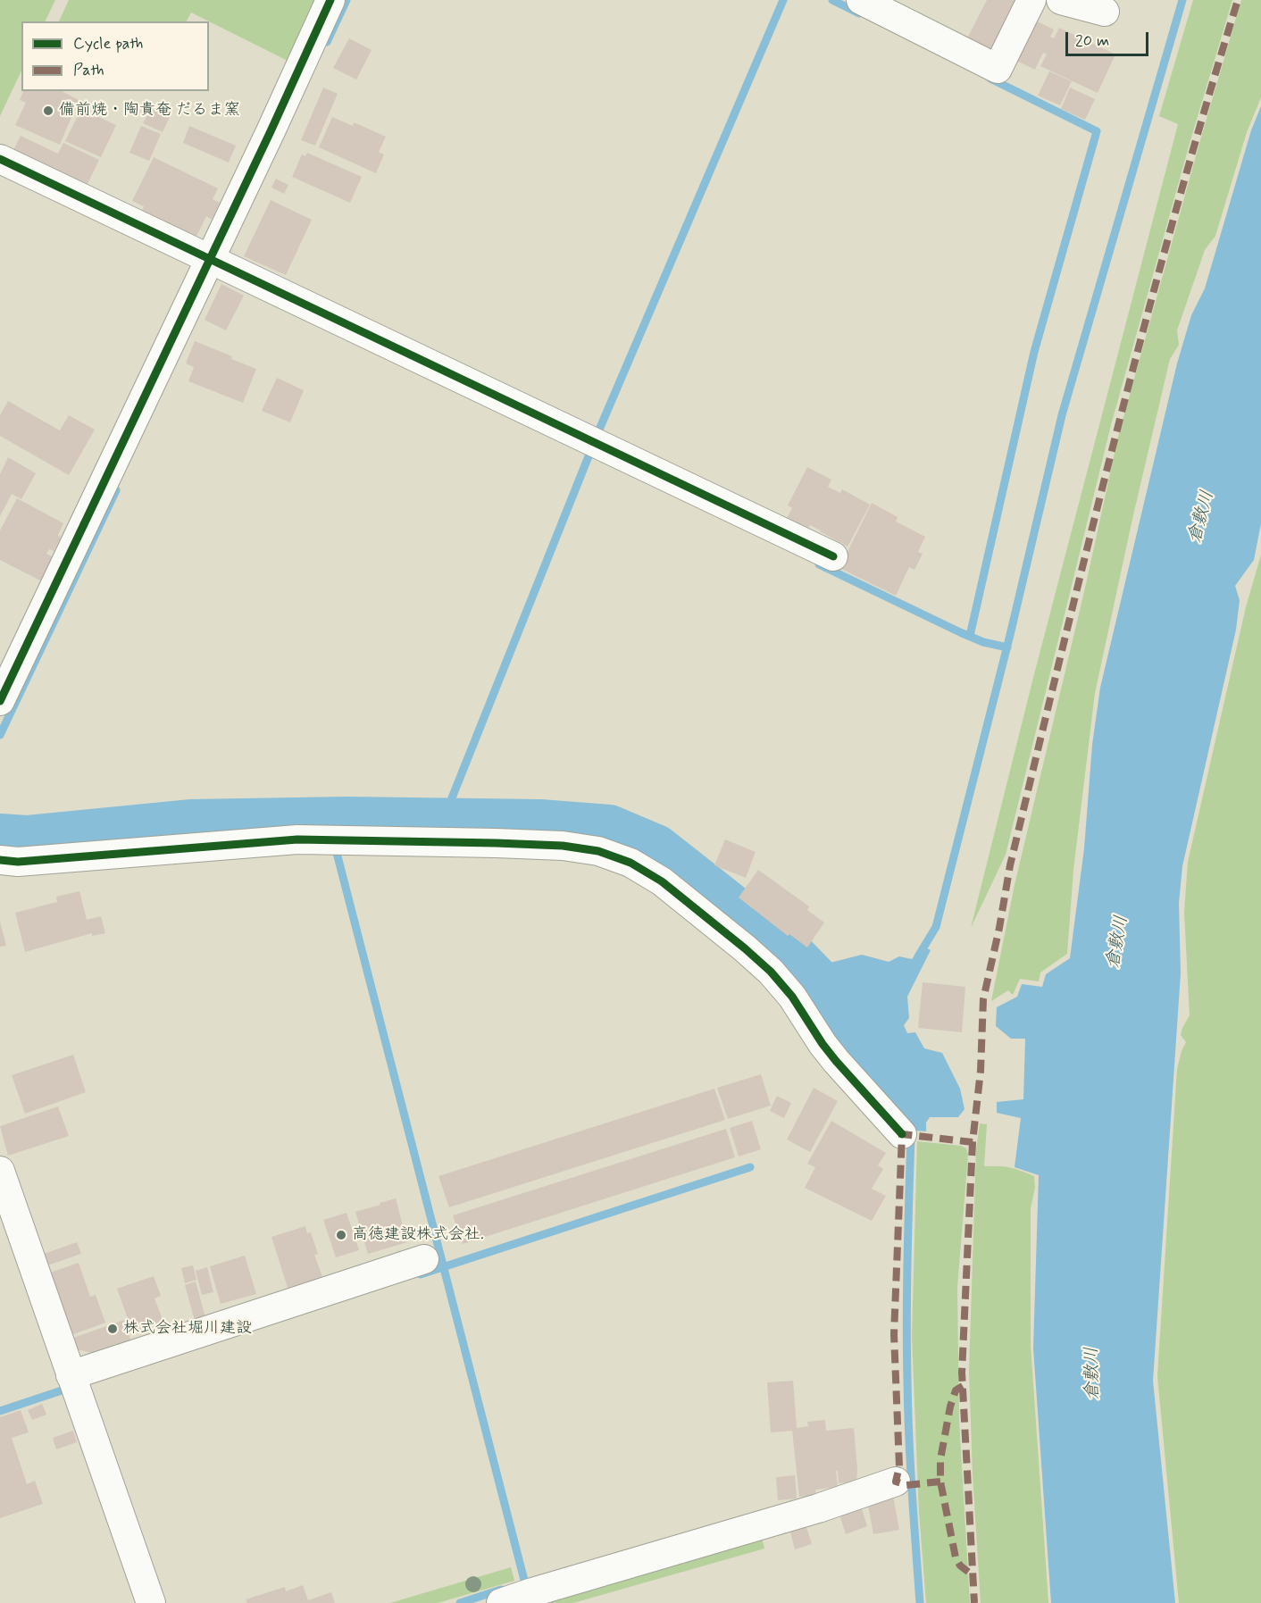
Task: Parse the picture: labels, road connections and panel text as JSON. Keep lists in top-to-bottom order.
{
  "water": ["倉敷川"],
  "places": ["備前焼・陶貴奄 だるま窯", "高徳建設株式会社.", "株式会社堀川建設"],
  "legend": ["Cycle path", "Path"],
  "scale_bar": "20 m"
}
